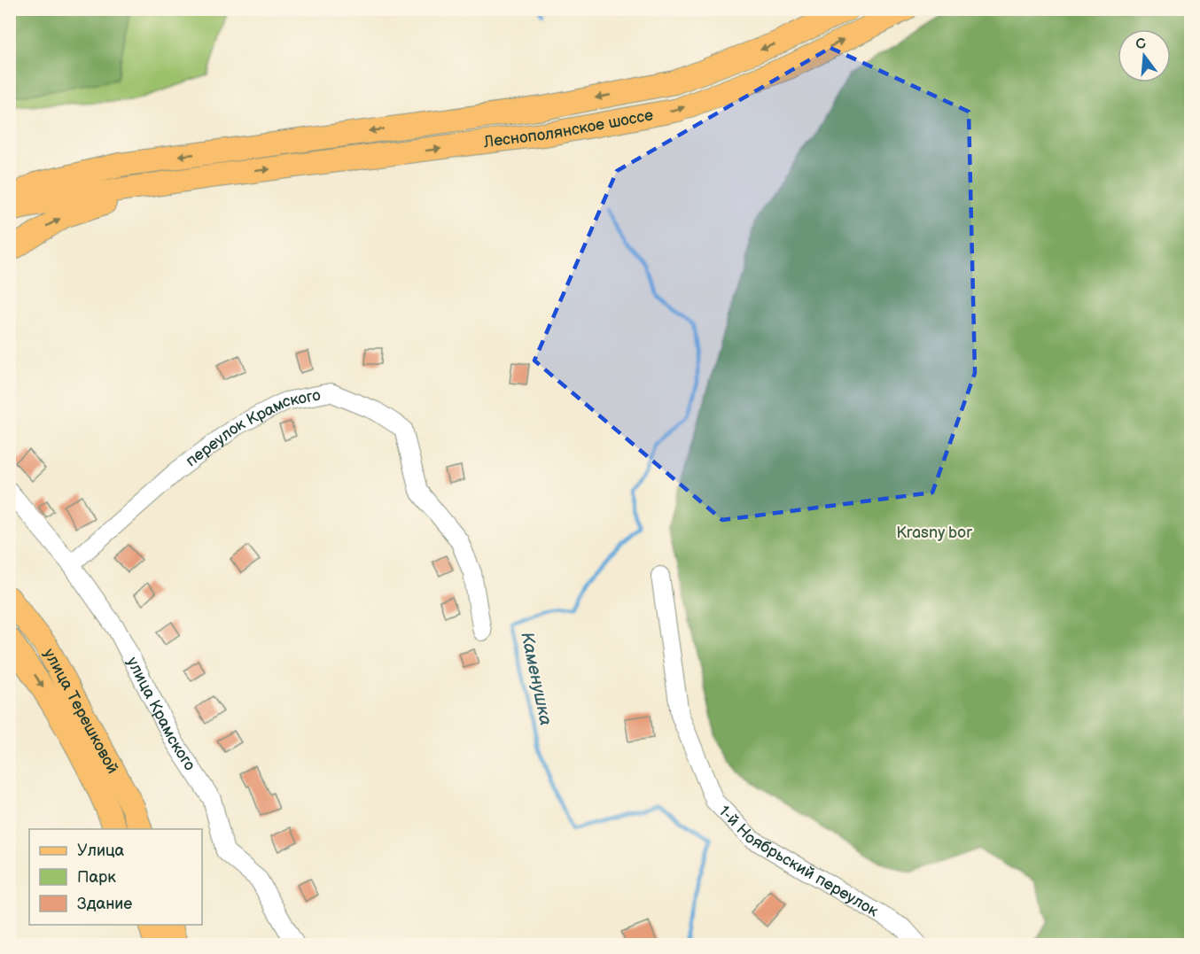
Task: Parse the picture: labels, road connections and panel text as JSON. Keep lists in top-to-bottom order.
{
  "streets": {
    "main road": ["Леснополянское шоссе", "улица Терешковой"],
    "street": ["переулок Крамского", "улица Крамского", "1-й Ноябрьский переулок"]
  },
  "crossings": [
    ["переулок Крамского", "улица Крамского"]
  ],
  "water": ["Каменушка"],
  "parks": ["Krasny bor"],
  "legend": ["Улица", "Парк", "Здание"],
  "north": "top"
}
